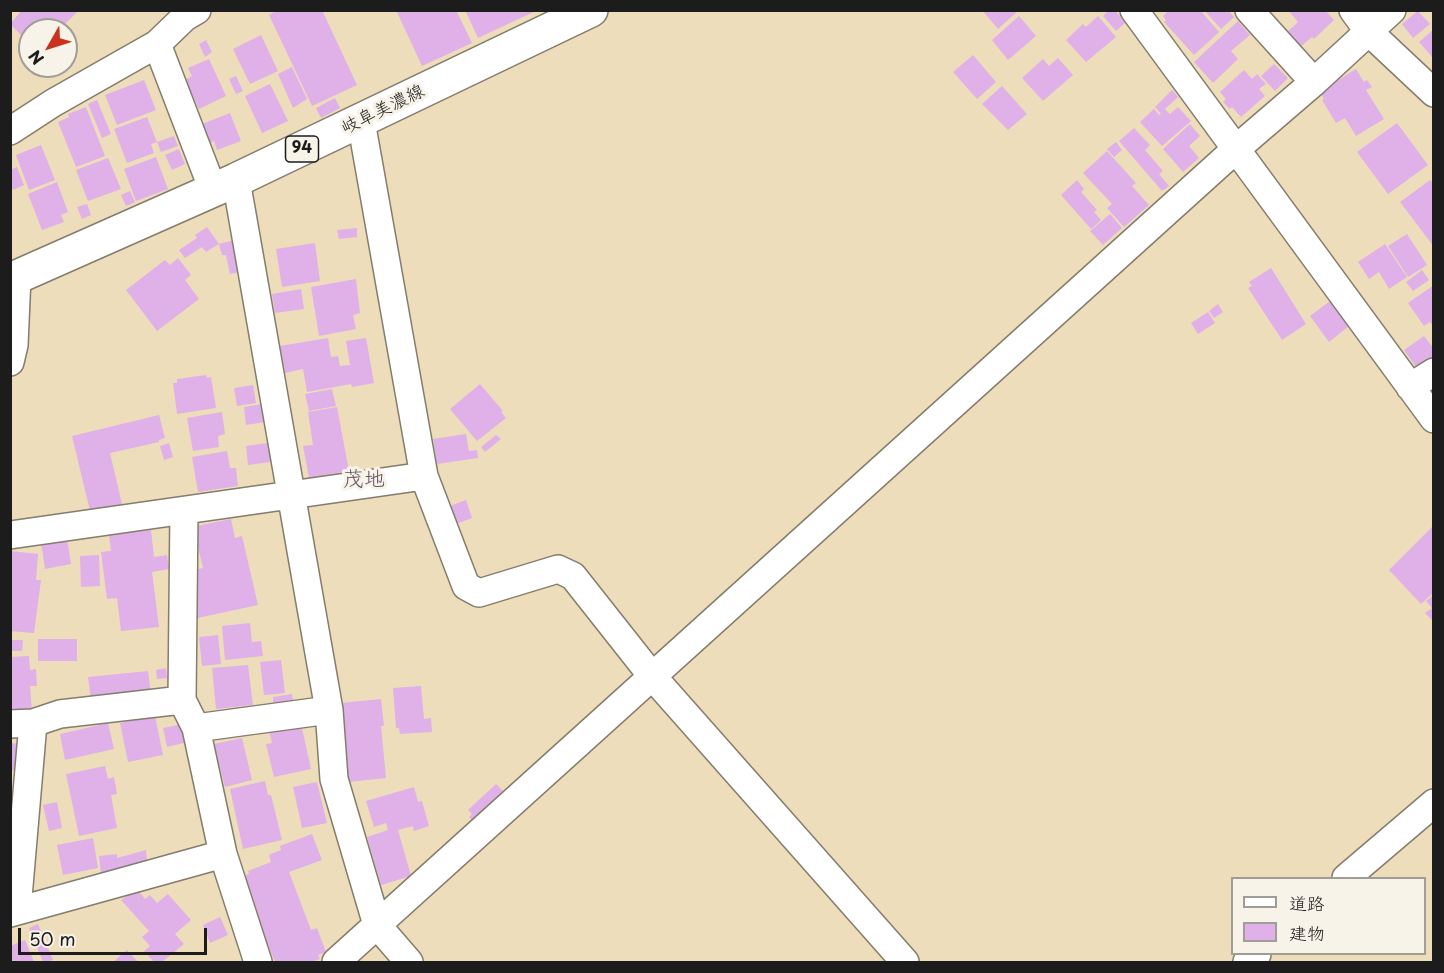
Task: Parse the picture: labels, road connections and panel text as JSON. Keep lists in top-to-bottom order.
{
  "streets": {
    "main road": ["岐阜美濃線", "94"]
  },
  "districts": ["茂地"],
  "legend": ["道路", "建物"],
  "scale_bar": "50 m",
  "north": "bottom left"
}
